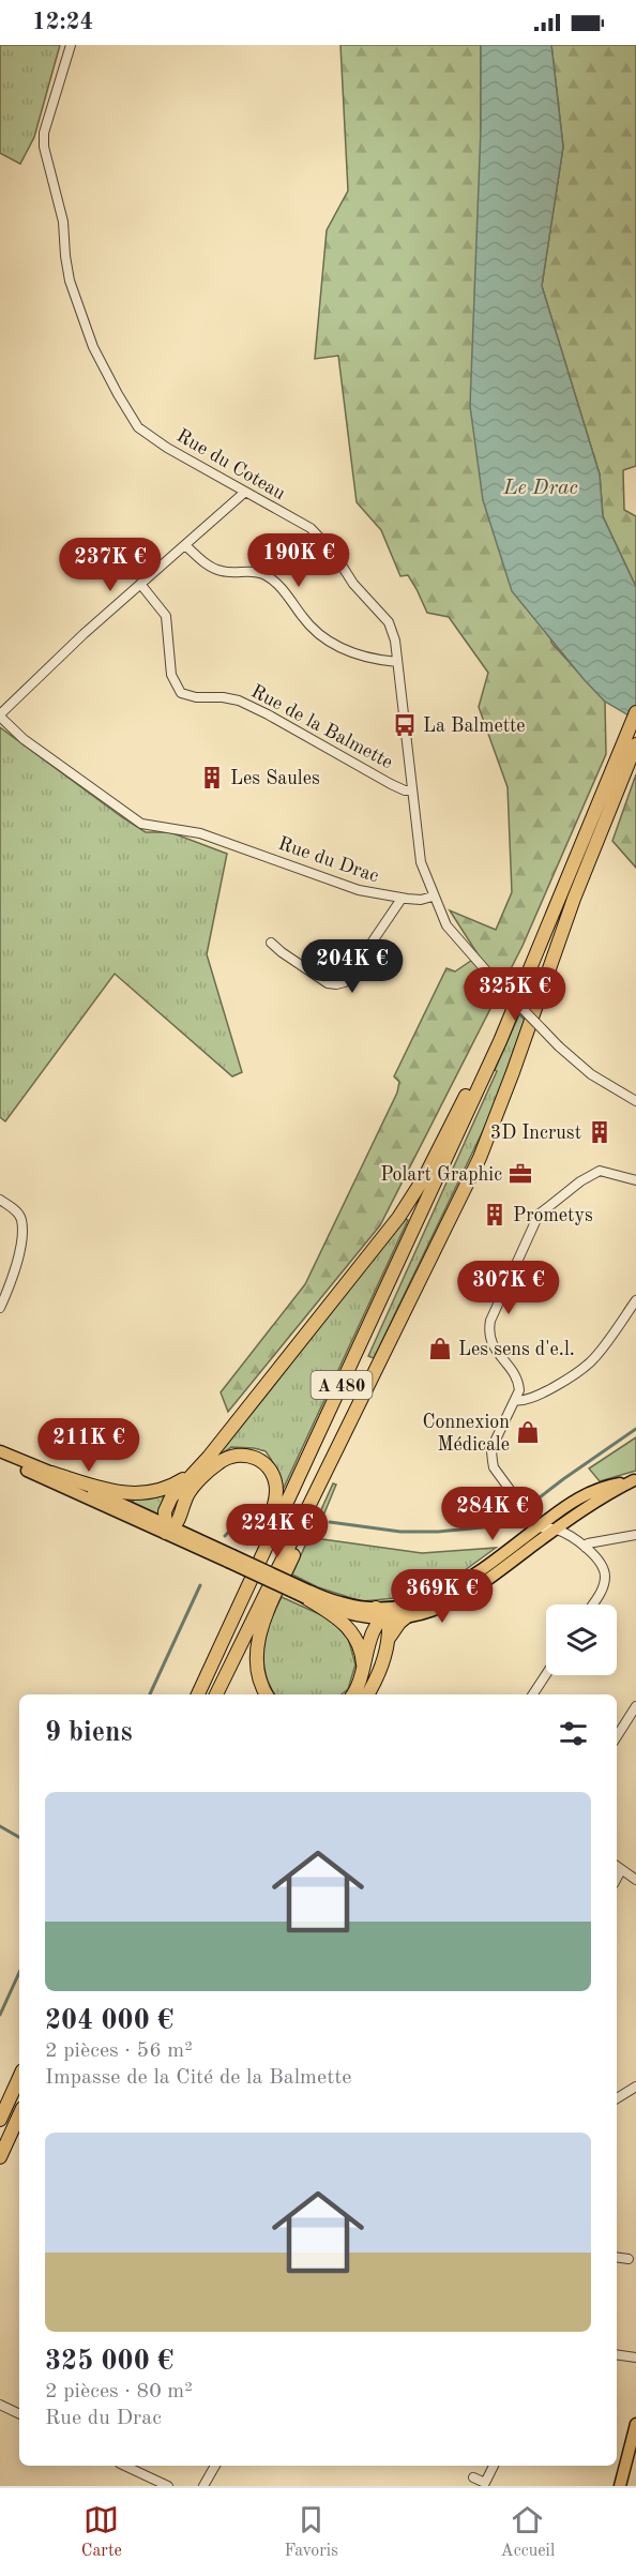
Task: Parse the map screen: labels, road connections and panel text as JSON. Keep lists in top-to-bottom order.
{
  "streets": {
    "highway": ["A 480"],
    "street": ["Rue du Coteau", "Rue de la Balmette", "Rue du Drac"]
  },
  "crossings": [
    ["Rue du Coteau", "Rue de la Balmette"],
    ["Rue du Coteau", "Rue du Drac"]
  ],
  "water": ["Le Drac"],
  "places": {
    "bus stop": ["La Balmette"],
    "building": ["Les Saules", "3D Incrust", "Prometys"],
    "office": ["Polart Graphic"],
    "shop": ["Les sens d'e.l.", "Connexion Médicale"]
  },
  "page": {
    "status": "12:24",
    "price": [
      "190K €",
      "237K €",
      "204K €",
      "325K €",
      "307K €",
      "211K €",
      "284K €",
      "224K €",
      "369K €"
    ],
    "heading": "9 biens",
    "list": [
      {
        "name": "204 000 €",
        "note": "2 pièces · 56 m² · Impasse de la Cité de la Balmette"
      },
      {
        "name": "325 000 €",
        "note": "2 pièces · 80 m² · Rue du Drac"
      }
    ],
    "tabs": ["Carte", "Favoris", "Accueil"]
  }
}
